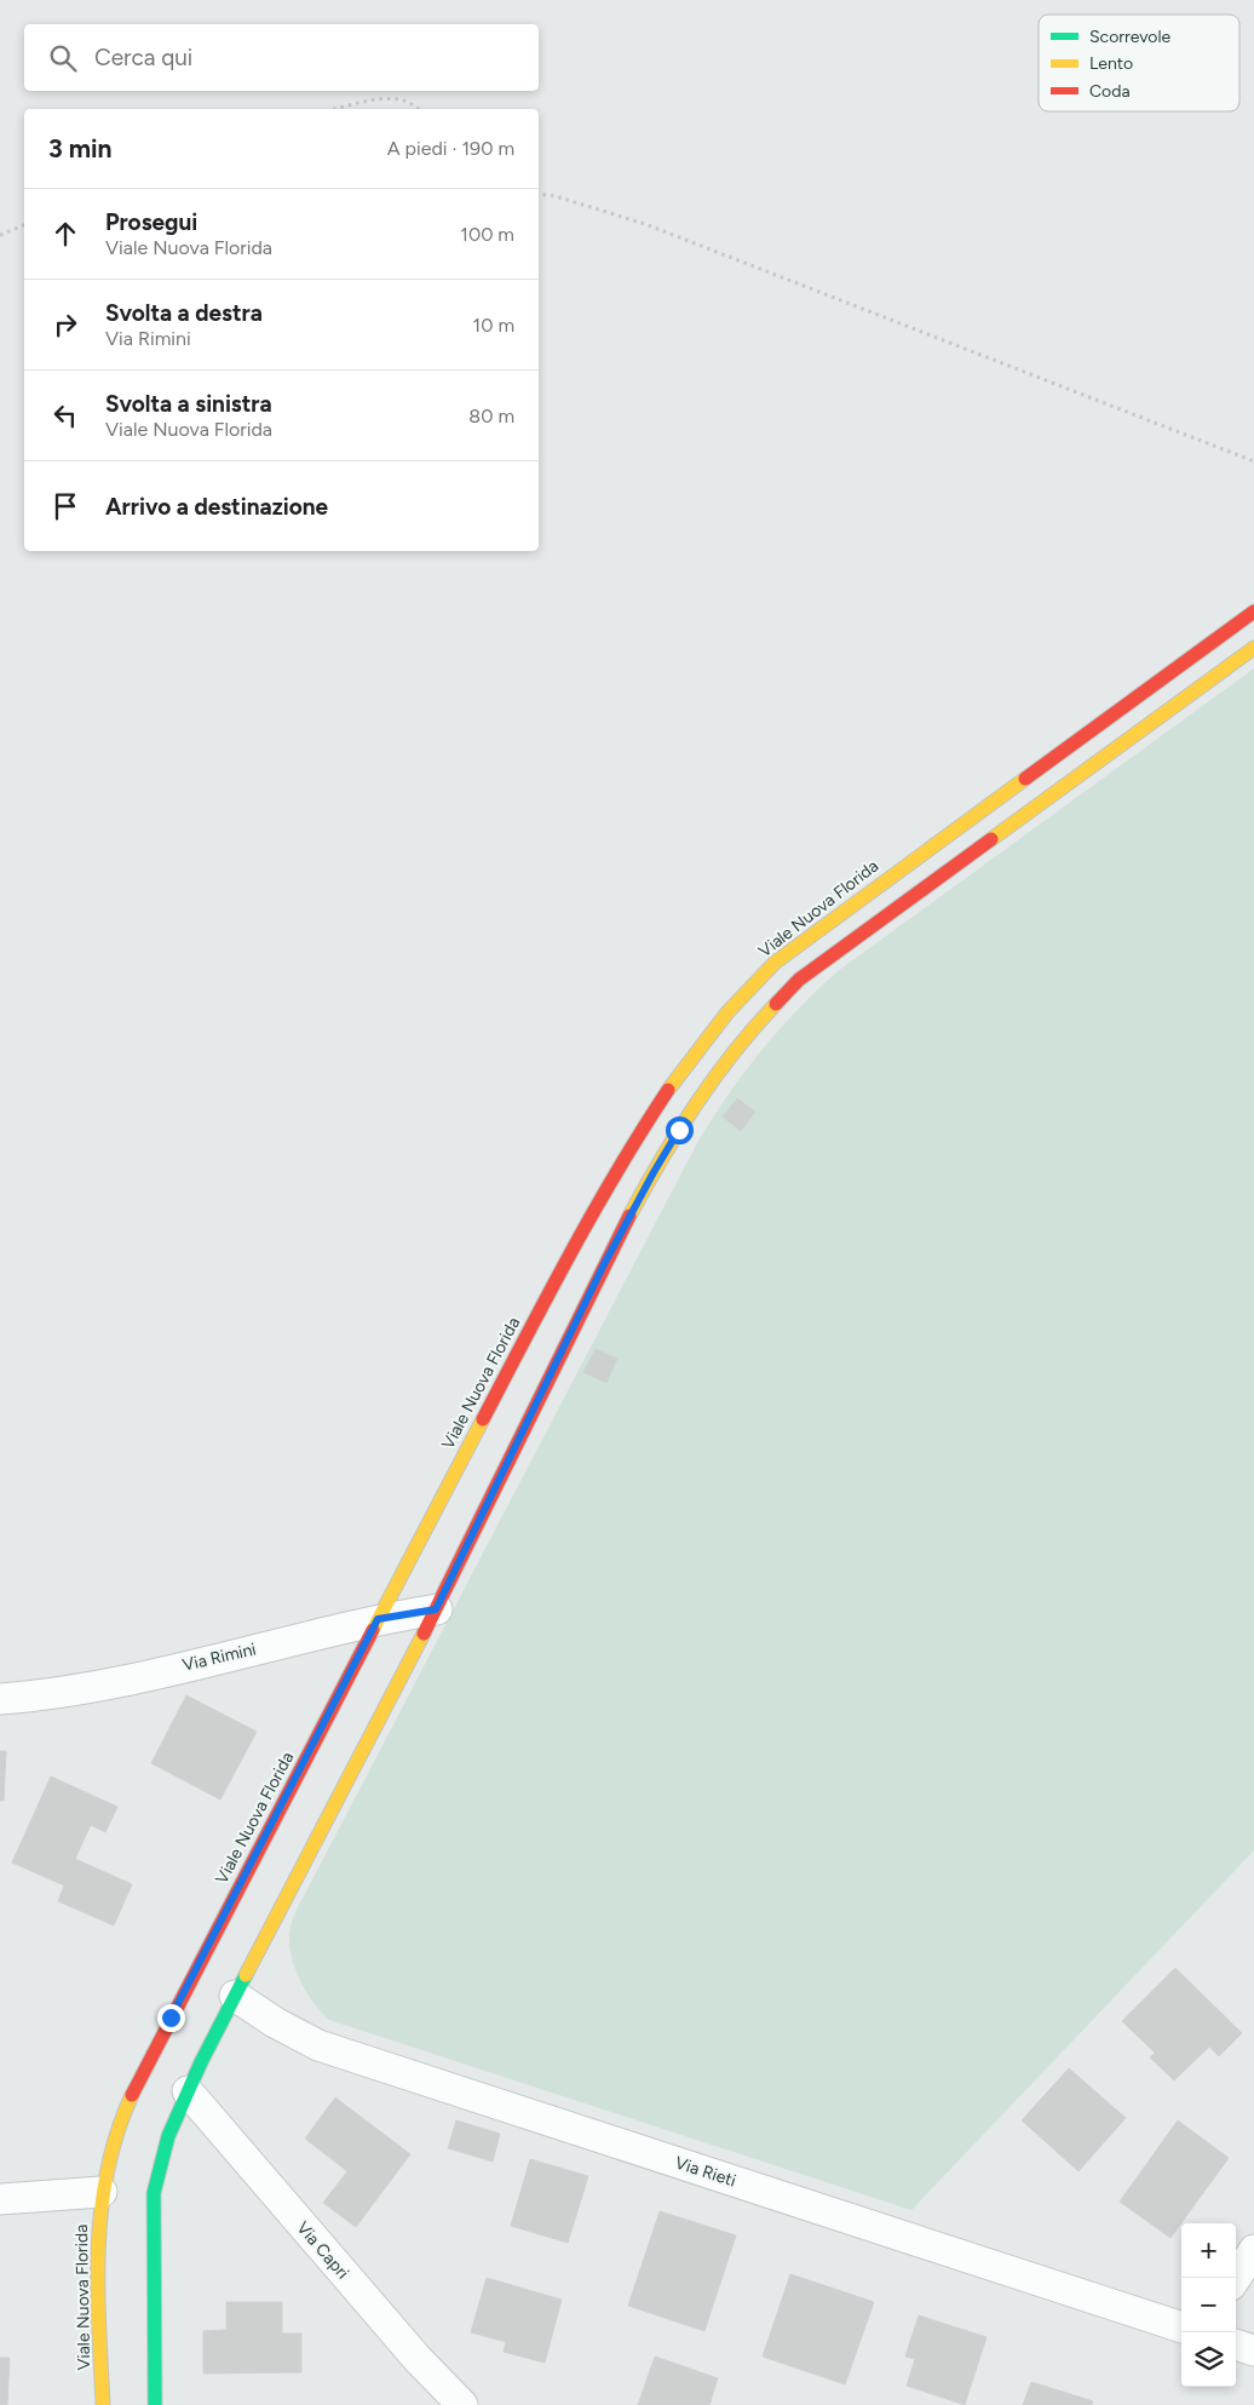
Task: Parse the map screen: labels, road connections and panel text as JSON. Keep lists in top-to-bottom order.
{
  "streets": {
    "street": [
      "Viale Nuova Florida",
      "Via Rimini",
      "Via Rieti",
      "Via Capri"
    ]
  },
  "crossings": [
    ["Viale Nuova Florida", "Via Rimini"]
  ],
  "legend": ["Scorrevole", "Lento", "Coda"],
  "page": {
    "search": "Cerca qui",
    "heading": ["3 min", "A piedi · 190 m"],
    "list": [
      ["Prosegui", "Viale Nuova Florida", "100 m"],
      ["Svolta a destra", "Via Rimini", "10 m"],
      ["Svolta a sinistra", "Viale Nuova Florida", "80 m"],
      "Arrivo a destinazione"
    ],
    "map_buttons": ["+", "−"]
  }
}
